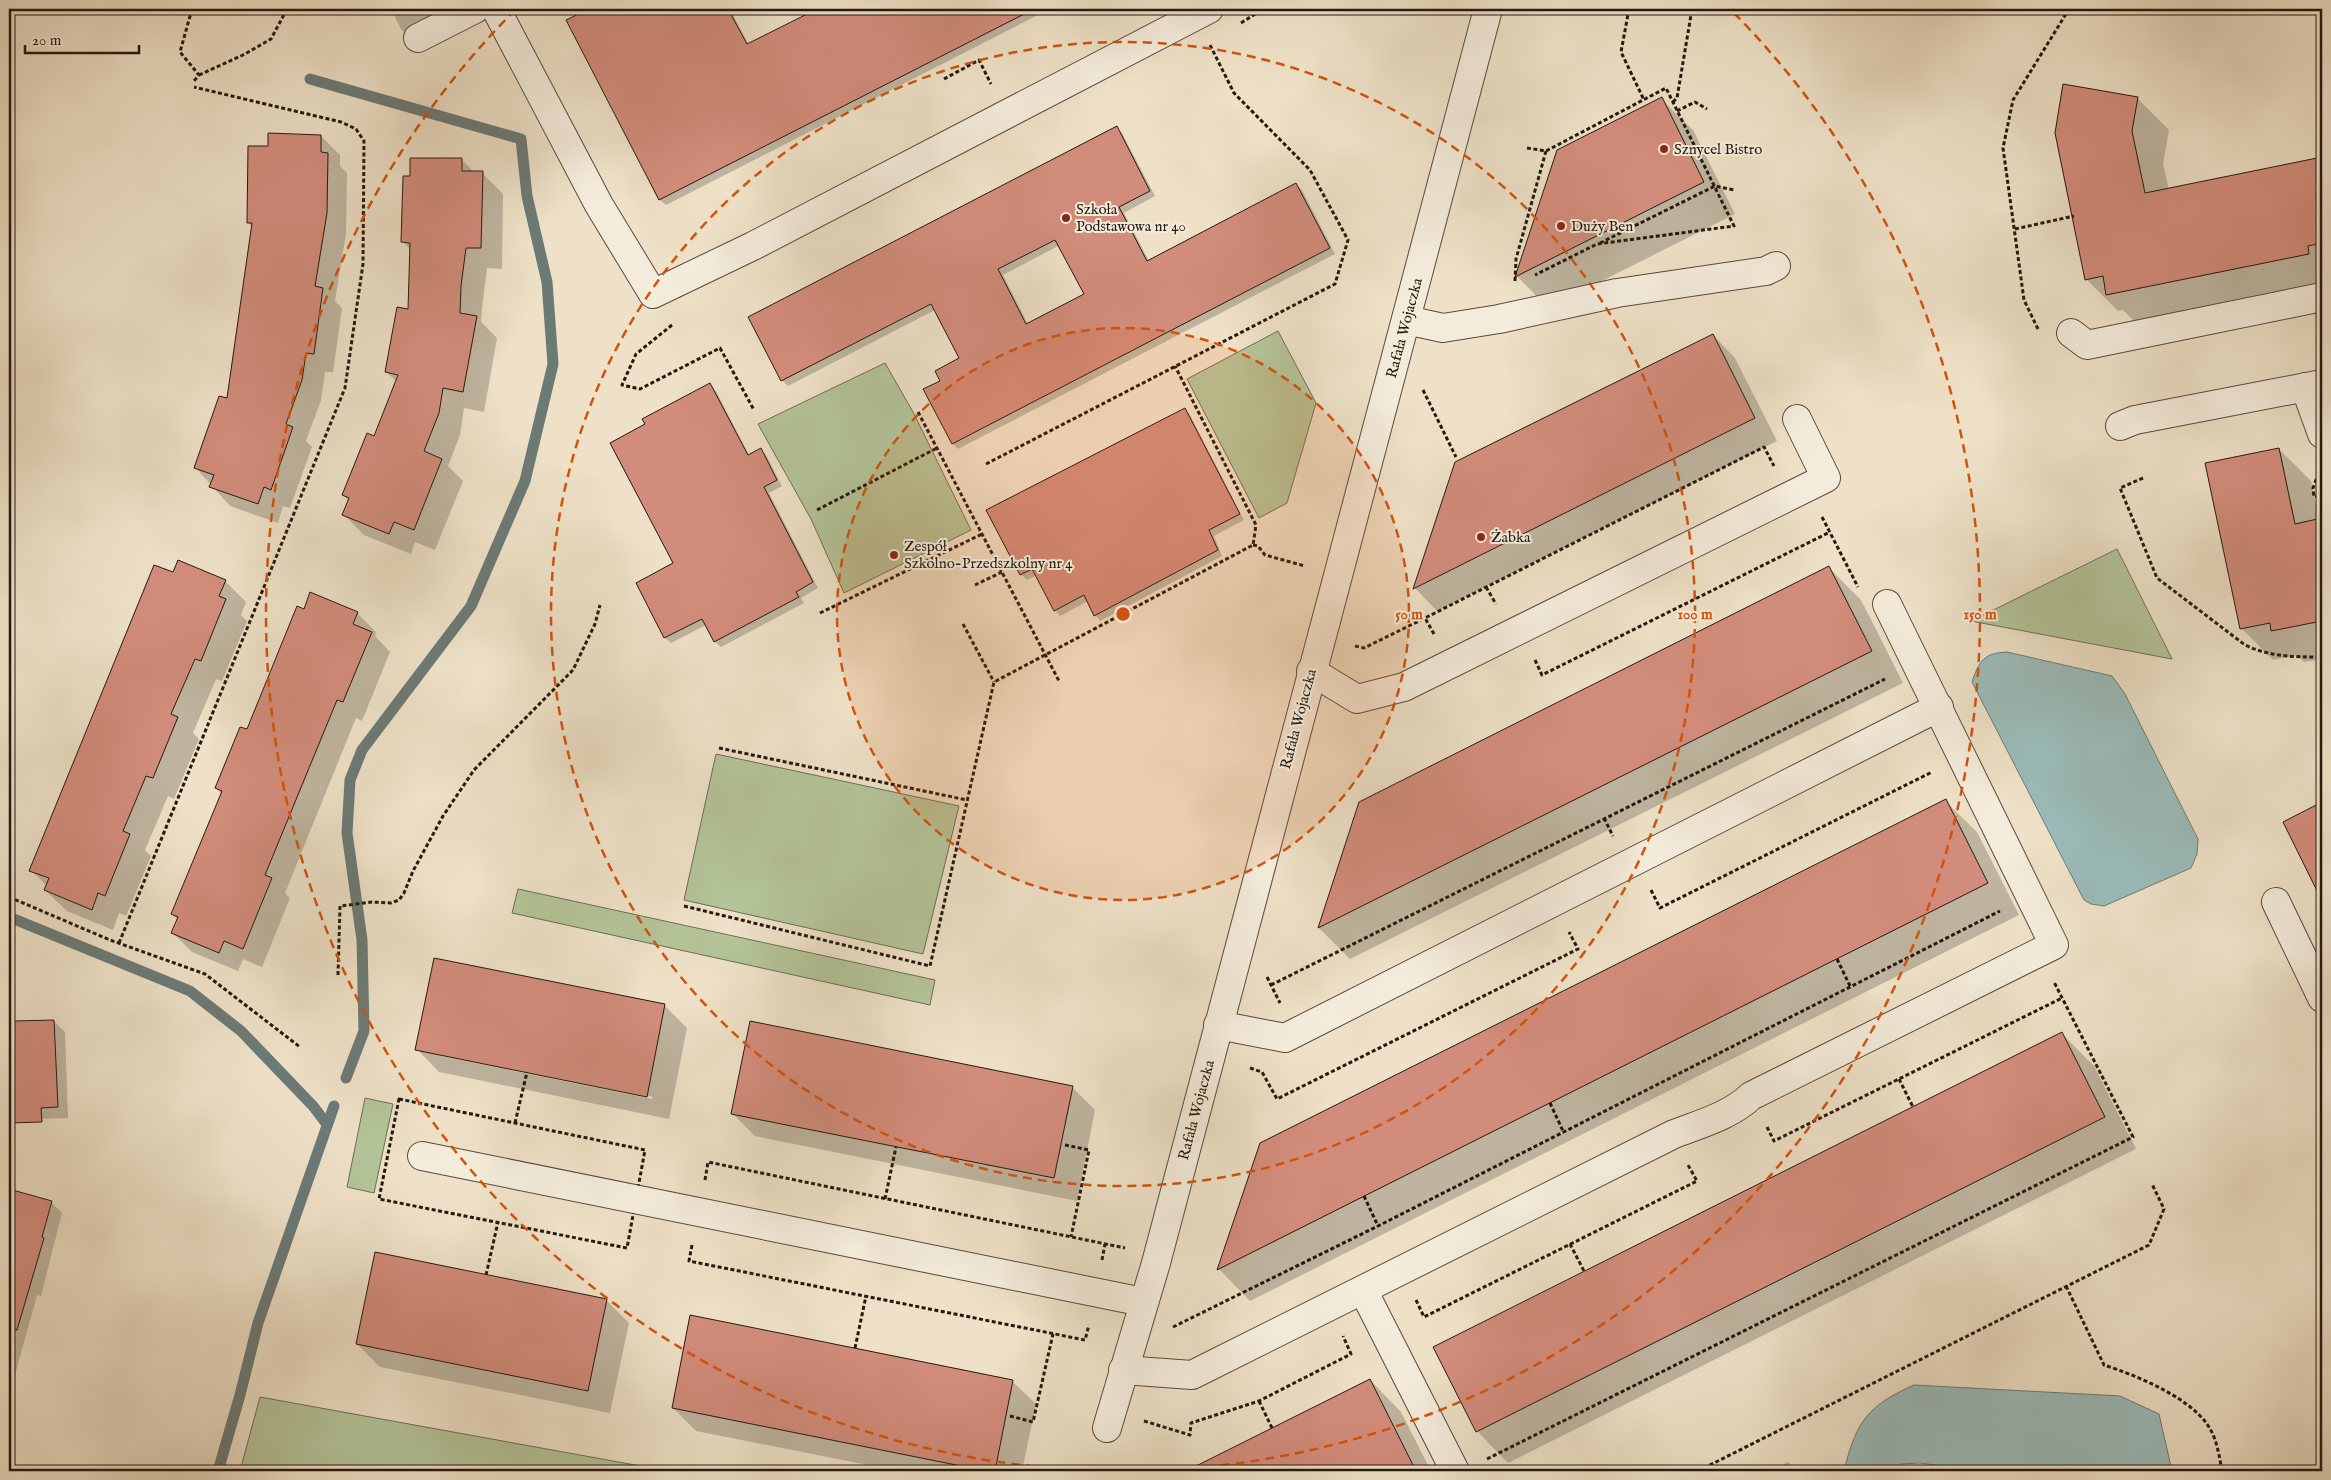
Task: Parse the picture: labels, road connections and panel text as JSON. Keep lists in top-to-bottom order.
{
  "streets": {
    "street": ["Rafała Wojaczka"]
  },
  "places": [
    "Sznycel Bistro",
    "Szkoła Podstawowa nr 40",
    "Duży Ben",
    "Żabka",
    "Zespół Szkolno-Przedszkolny nr 4"
  ],
  "scale_bar": "20 m",
  "rings": ["50 m", "100 m", "150 m"]
}
